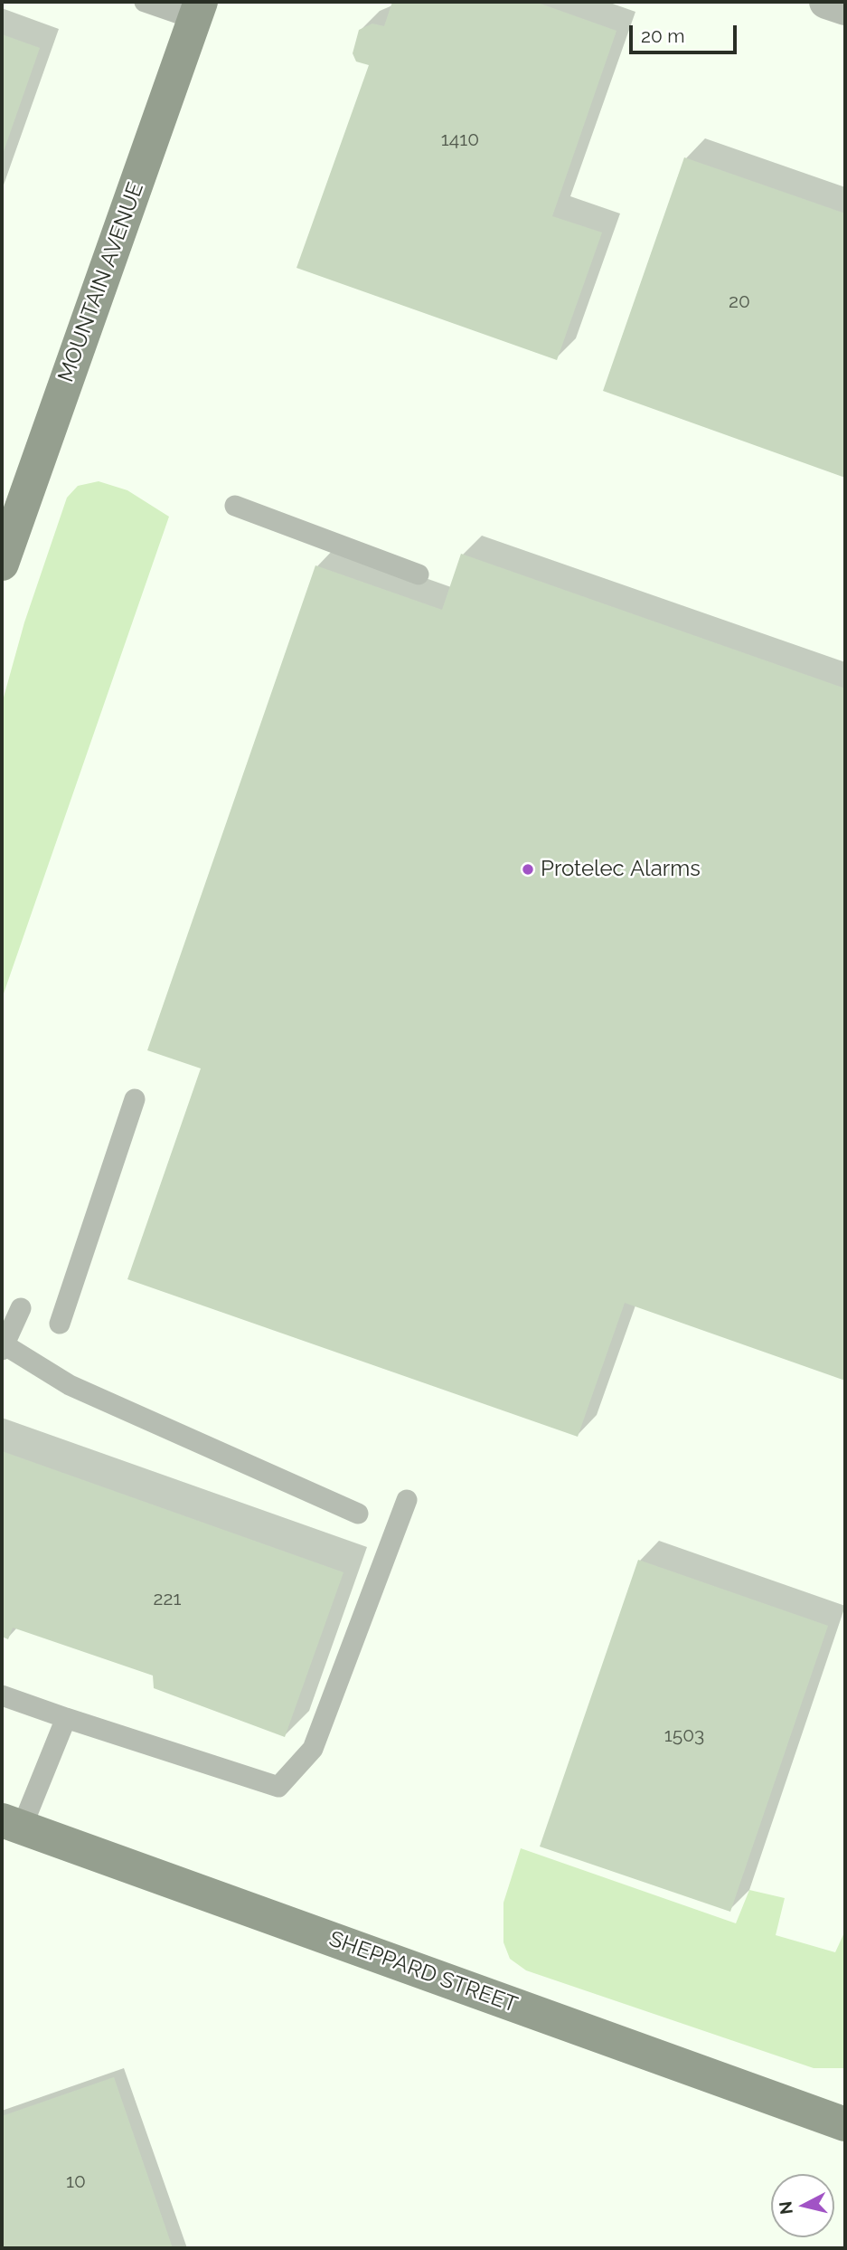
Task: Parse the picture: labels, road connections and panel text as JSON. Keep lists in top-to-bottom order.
{
  "streets": {
    "street": ["MOUNTAIN AVENUE", "SHEPPARD STREET"]
  },
  "places": ["Protelec Alarms"],
  "house_numbers": [
    "1410",
    "20",
    "221",
    "1503",
    "10"
  ],
  "scale_bar": "20 m",
  "north": "left"
}
